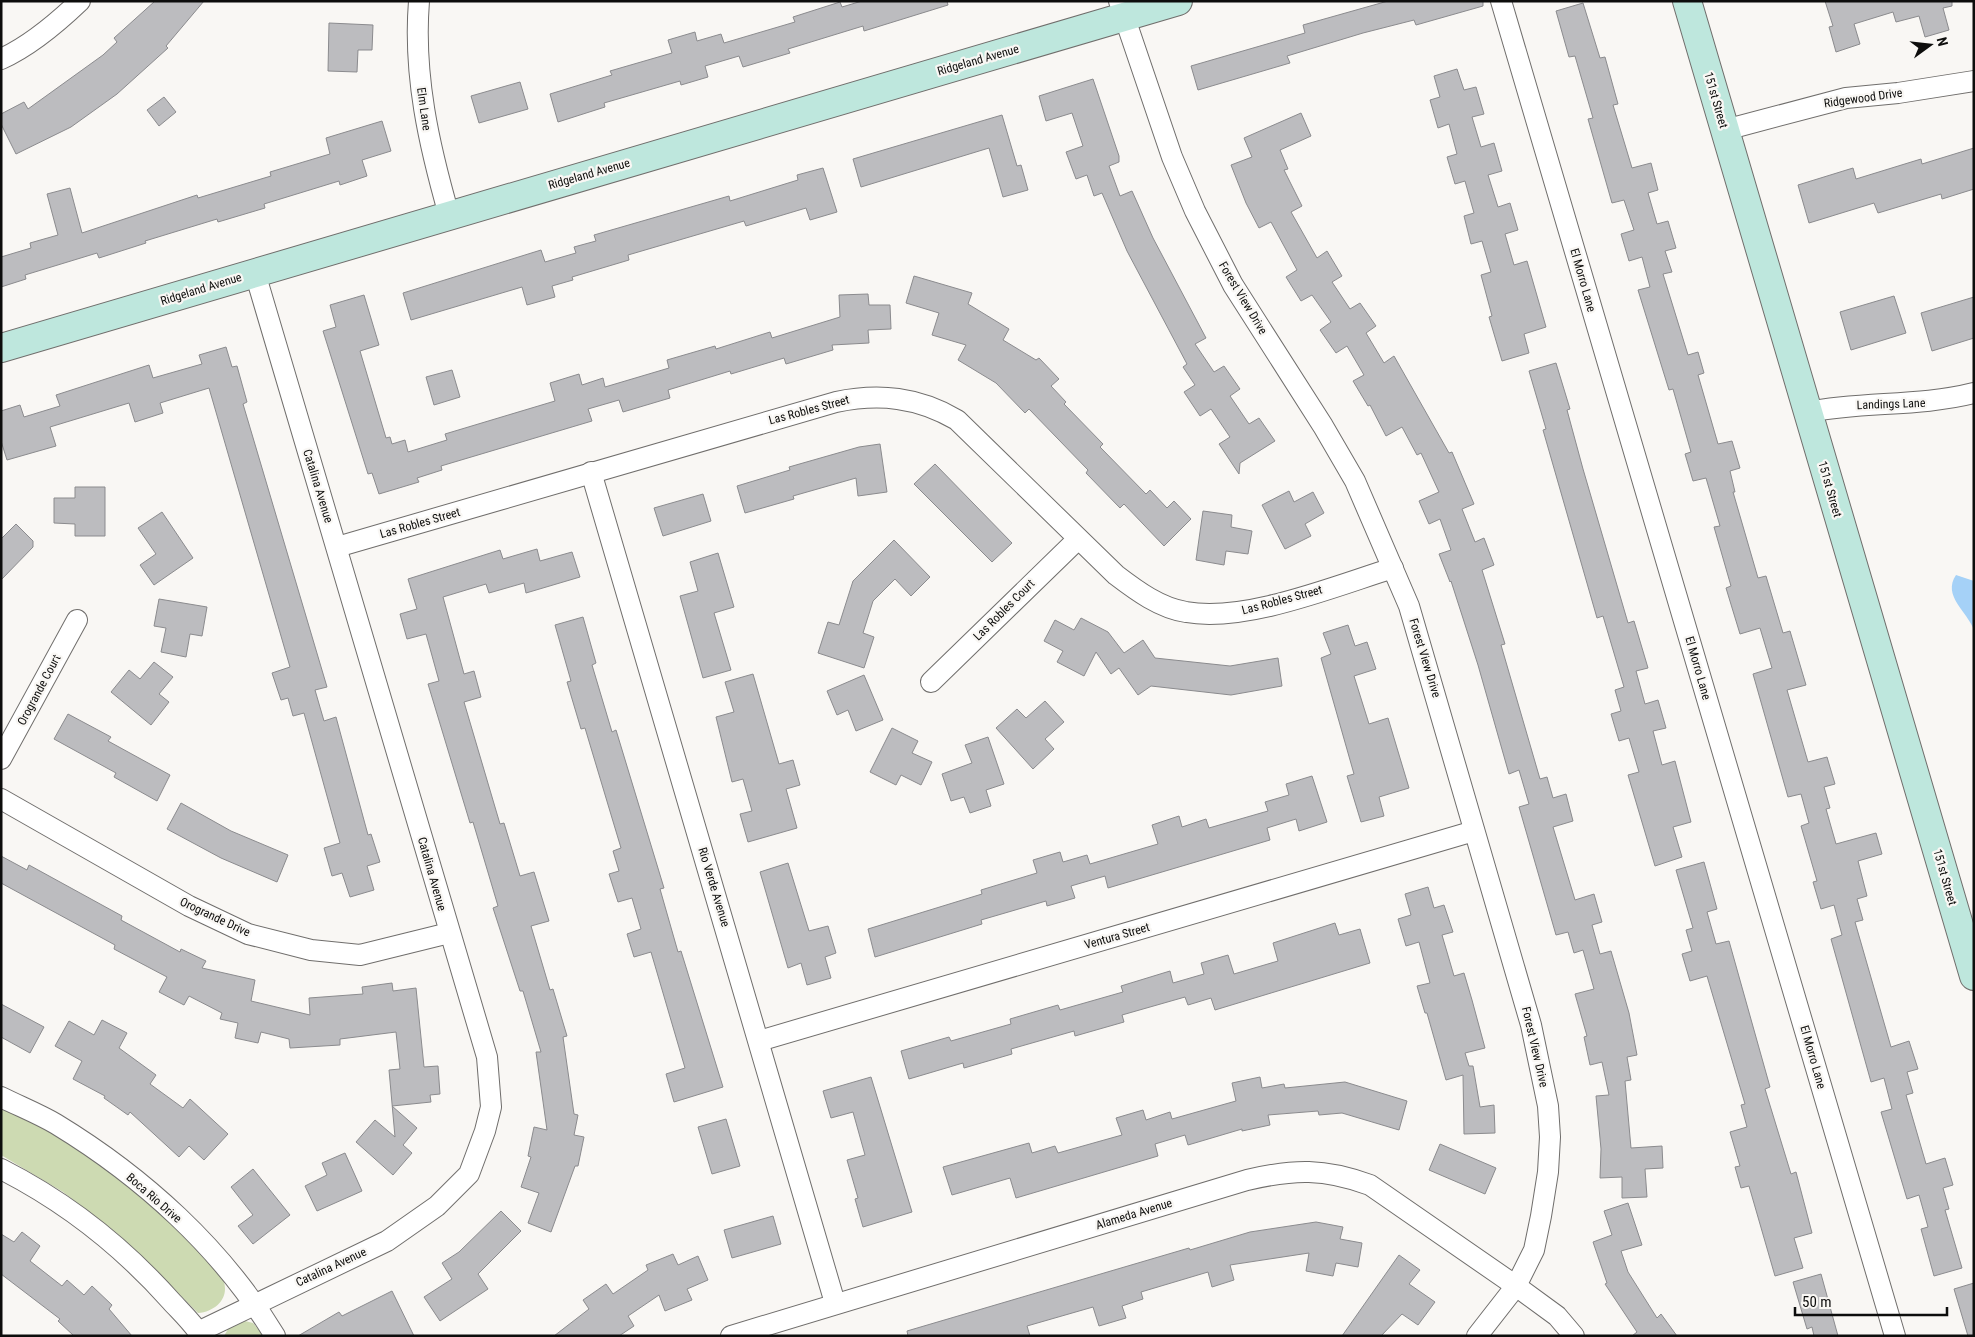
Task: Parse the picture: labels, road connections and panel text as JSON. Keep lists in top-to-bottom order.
{
  "streets": {
    "street": [
      "Ridgeland Avenue",
      "Ridgewood Drive",
      "151st Street",
      "Elm Lane",
      "El Morro Lane",
      "Forest View Drive",
      "Landings Lane",
      "Las Robles Street",
      "Catalina Avenue",
      "Las Robles Court",
      "Orogrande Court",
      "Rio Verde Avenue",
      "Orogrande Drive",
      "Ventura Street",
      "Boca Rio Drive",
      "Alameda Avenue"
    ]
  },
  "crossings": [
    ["Ridgeland Avenue", "Elm Lane"],
    ["Ridgeland Avenue", "Forest View Drive"],
    ["Ridgeland Avenue", "Catalina Avenue"],
    ["Ridgewood Drive", "151st Street"],
    ["151st Street", "Landings Lane"],
    ["Forest View Drive", "Las Robles Street"],
    ["Forest View Drive", "Ventura Street"],
    ["Forest View Drive", "Alameda Avenue"],
    ["Las Robles Street", "Catalina Avenue"],
    ["Las Robles Street", "Las Robles Court"],
    ["Las Robles Street", "Rio Verde Avenue"],
    ["Catalina Avenue", "Orogrande Drive"],
    ["Catalina Avenue", "Boca Rio Drive"],
    ["Rio Verde Avenue", "Ventura Street"],
    ["Rio Verde Avenue", "Alameda Avenue"]
  ],
  "scale_bar": "50 m",
  "north": "right"
}
